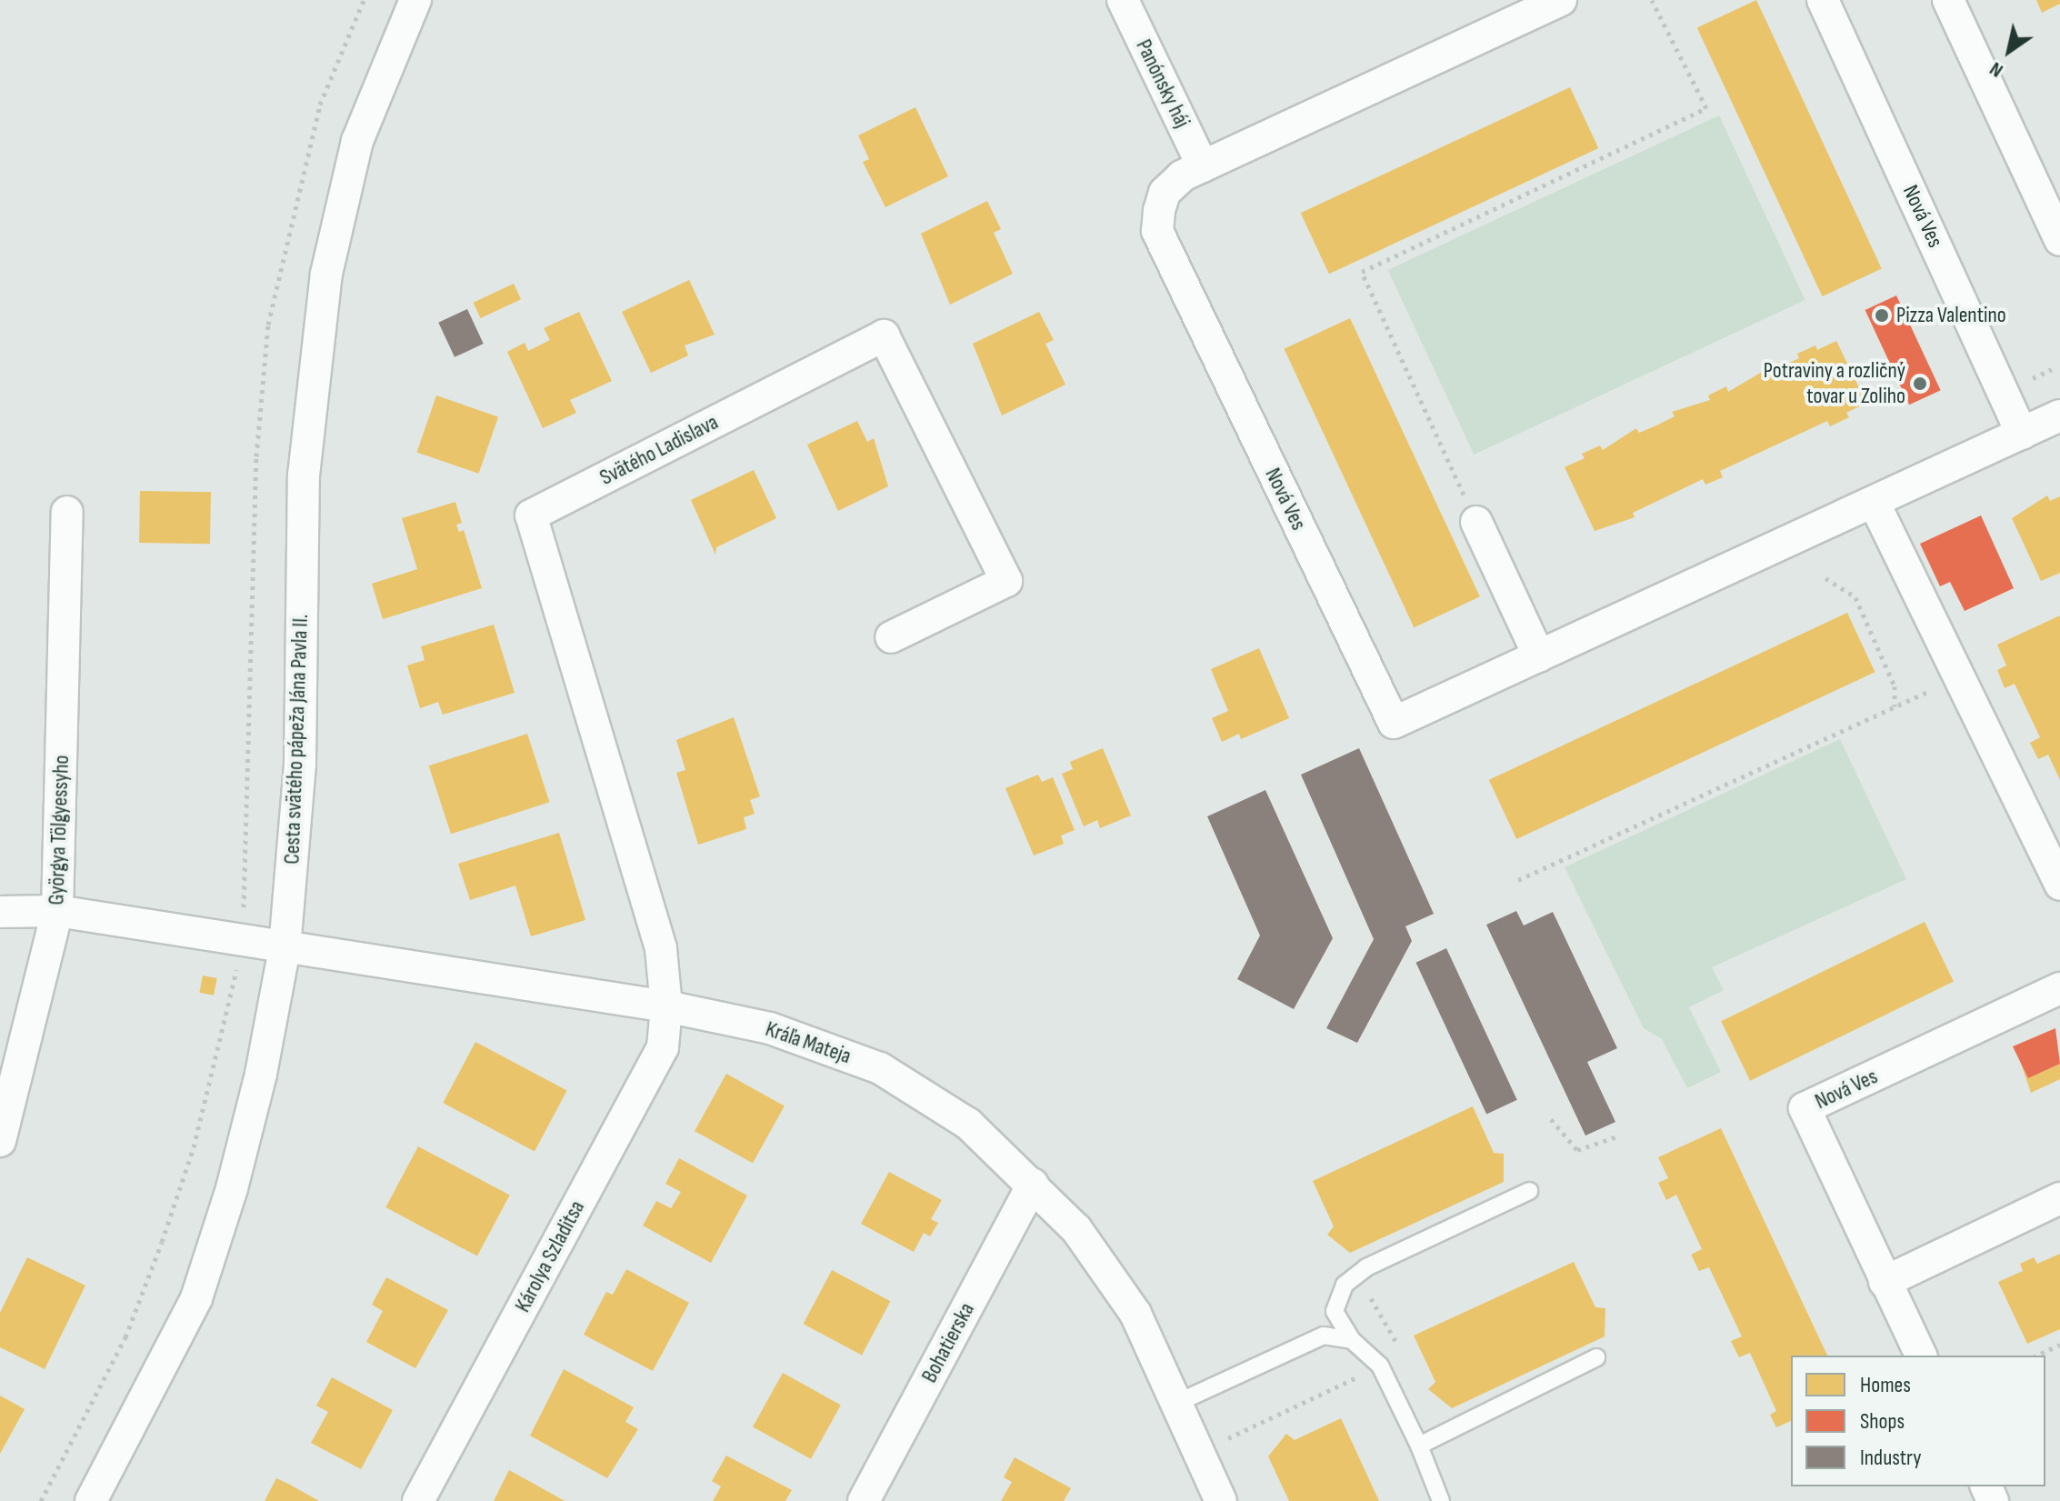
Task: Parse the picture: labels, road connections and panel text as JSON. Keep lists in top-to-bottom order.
{
  "streets": {
    "street": [
      "Panónsky háj",
      "Nová Ves",
      "Svätého Ladislava",
      "Cesta svätého pápeža Jána Pavla II.",
      "Györgya Tölgyessyho",
      "Kráľa Mateja",
      "Károlya Szladitsa",
      "Bohatierska"
    ]
  },
  "crossings": [
    ["Panónsky háj", "Nová Ves"],
    ["Svätého Ladislava", "Kráľa Mateja"],
    ["Svätého Ladislava", "Károlya Szladitsa"],
    ["Cesta svätého pápeža Jána Pavla II.", "Kráľa Mateja"],
    ["Györgya Tölgyessyho", "Kráľa Mateja"],
    ["Kráľa Mateja", "Károlya Szladitsa"],
    ["Kráľa Mateja", "Bohatierska"]
  ],
  "places": ["Pizza Valentino", "Potraviny a rozličný tovar u Zoliho"],
  "legend": ["Homes", "Shops", "Industry"],
  "north": "bottom left"
}
